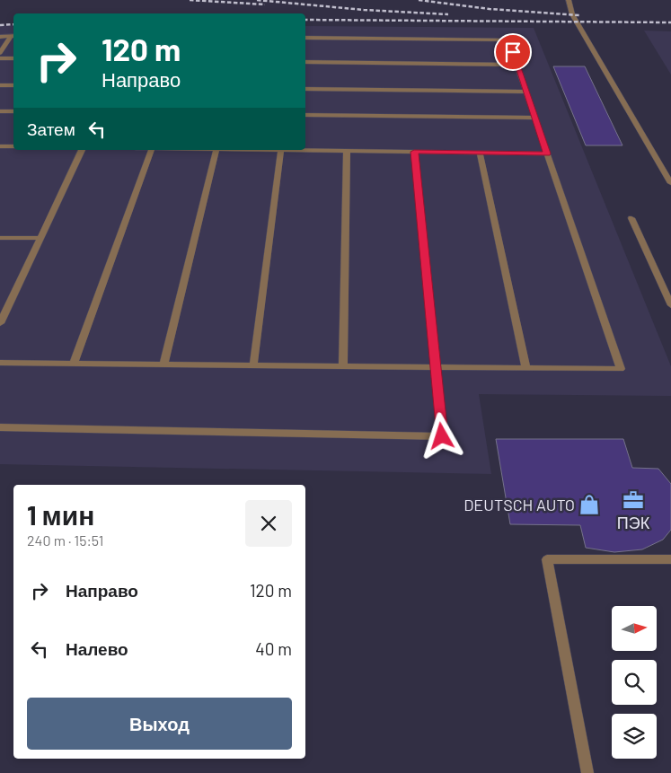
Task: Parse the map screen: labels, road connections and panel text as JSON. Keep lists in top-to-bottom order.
{
  "places": {
    "office": ["ПЭК"],
    "shop": ["DEUTSCH AUTO"]
  },
  "north": "right",
  "page": {
    "turn": ["120 m", "Направо"],
    "then": "Затем",
    "heading": ["1 мин", "240 m · 15:51"],
    "list": [
      {
        "name": "Направо",
        "value": "120 m"
      },
      {
        "name": "Налево",
        "value": "40 m"
      }
    ],
    "buttons": "Выход"
  }
}
